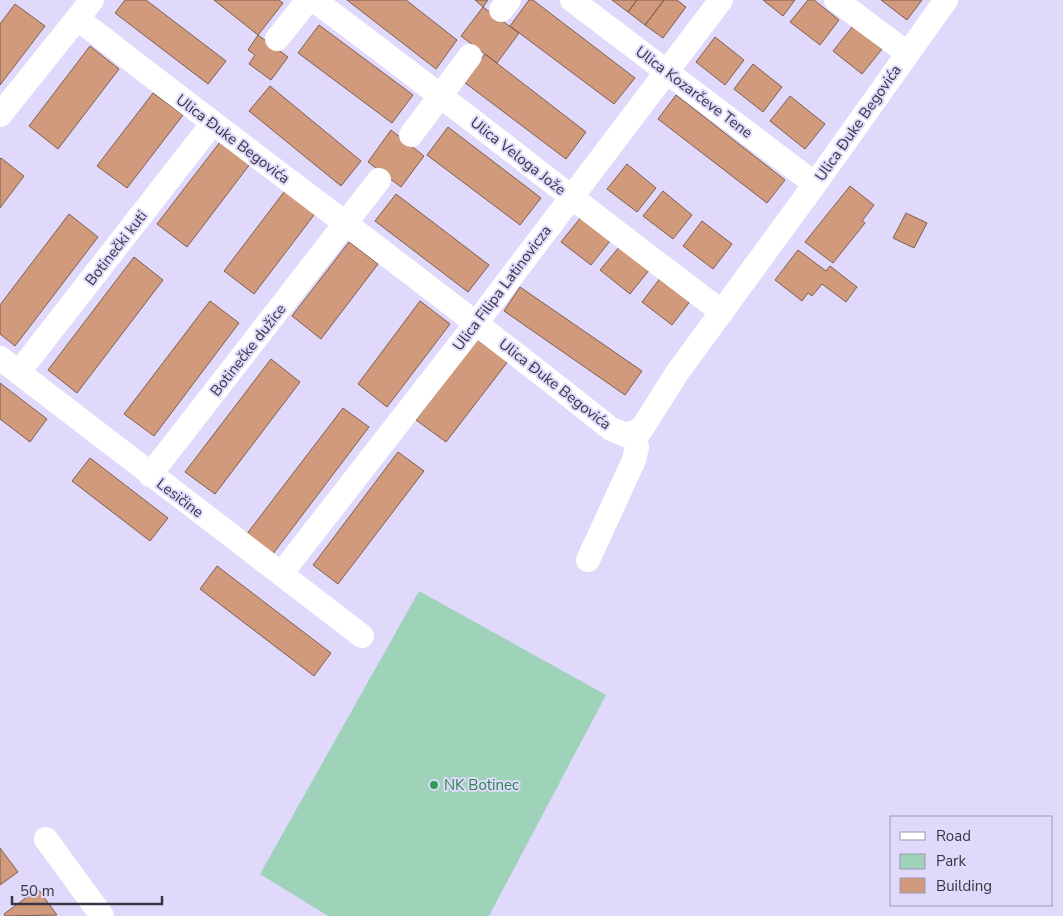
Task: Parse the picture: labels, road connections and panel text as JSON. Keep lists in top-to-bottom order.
{
  "streets": {
    "street": [
      "Ulica Kozarčeve Tene",
      "Ulica Đuke Begovića",
      "Ulica Veloga Jože",
      "Botinečki kuti",
      "Ulica Filipa Latinovicza",
      "Botinečke dužice",
      "Lesičine"
    ]
  },
  "crossings": [
    ["Ulica Kozarčeve Tene", "Ulica Đuke Begovića"],
    ["Ulica Kozarčeve Tene", "Ulica Filipa Latinovicza"],
    ["Ulica Đuke Begovića", "Ulica Veloga Jože"],
    ["Ulica Đuke Begovića", "Botinečki kuti"],
    ["Ulica Đuke Begovića", "Ulica Filipa Latinovicza"],
    ["Ulica Đuke Begovića", "Botinečke dužice"],
    ["Ulica Veloga Jože", "Ulica Filipa Latinovicza"],
    ["Botinečki kuti", "Lesičine"],
    ["Ulica Filipa Latinovicza", "Lesičine"],
    ["Botinečke dužice", "Lesičine"]
  ],
  "places": ["NK Botinec"],
  "legend": ["Road", "Park", "Building"],
  "scale_bar": "50 m"
}
